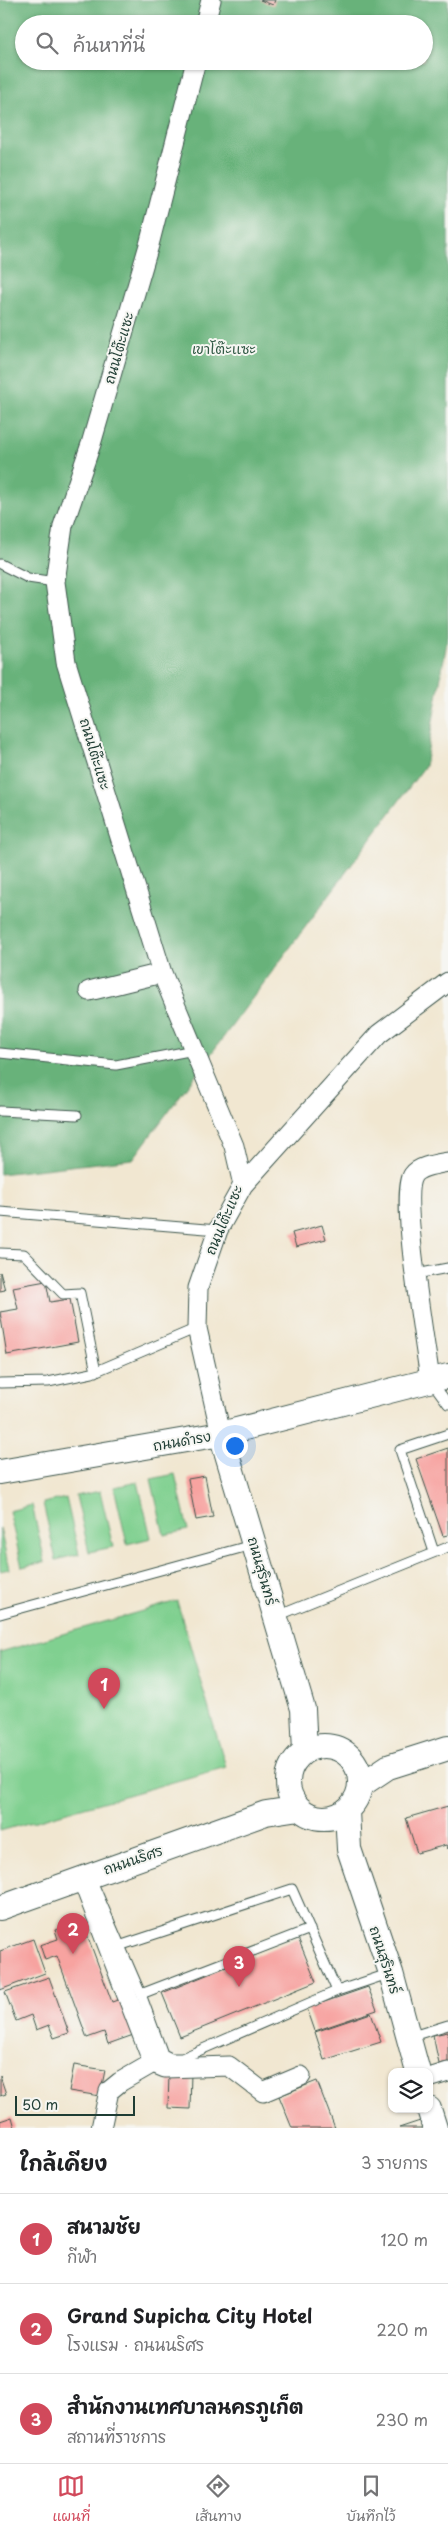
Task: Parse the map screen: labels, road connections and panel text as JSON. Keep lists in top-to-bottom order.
{
  "streets": {
    "street": [
      "ถนนโต๊ะแซะ",
      "ถนนดำรง",
      "ถนนสุรินทร์",
      "ถนนนริศร"
    ]
  },
  "crossings": [
    ["ถนนโต๊ะแซะ", "ถนนดำรง"],
    ["ถนนโต๊ะแซะ", "ถนนสุรินทร์"],
    ["ถนนดำรง", "ถนนสุรินทร์"],
    ["ถนนสุรินทร์", "ถนนนริศร"]
  ],
  "parks": ["เขาโต๊ะแซะ"],
  "scale_bar": "50 m",
  "page": {
    "search": "ค้นหาที่นี่",
    "pins": ["1", "2", "3"],
    "scale": "50 m",
    "heading": ["ใกล้เคียง", "3 รายการ"],
    "list": [
      {
        "mark": "1",
        "name": "สนามชัย",
        "note": "กีฬา",
        "value": "120 m"
      },
      {
        "mark": "2",
        "name": "Grand Supicha City Hotel",
        "note": "โรงแรม · ถนนนริศร",
        "value": "220 m"
      },
      {
        "mark": "3",
        "name": "สำนักงานเทศบาลนครภูเก็ต",
        "note": "สถานที่ราชการ",
        "value": "230 m"
      }
    ],
    "nav": ["แผนที่", "เส้นทาง", "บันทึกไว้"]
  }
}
